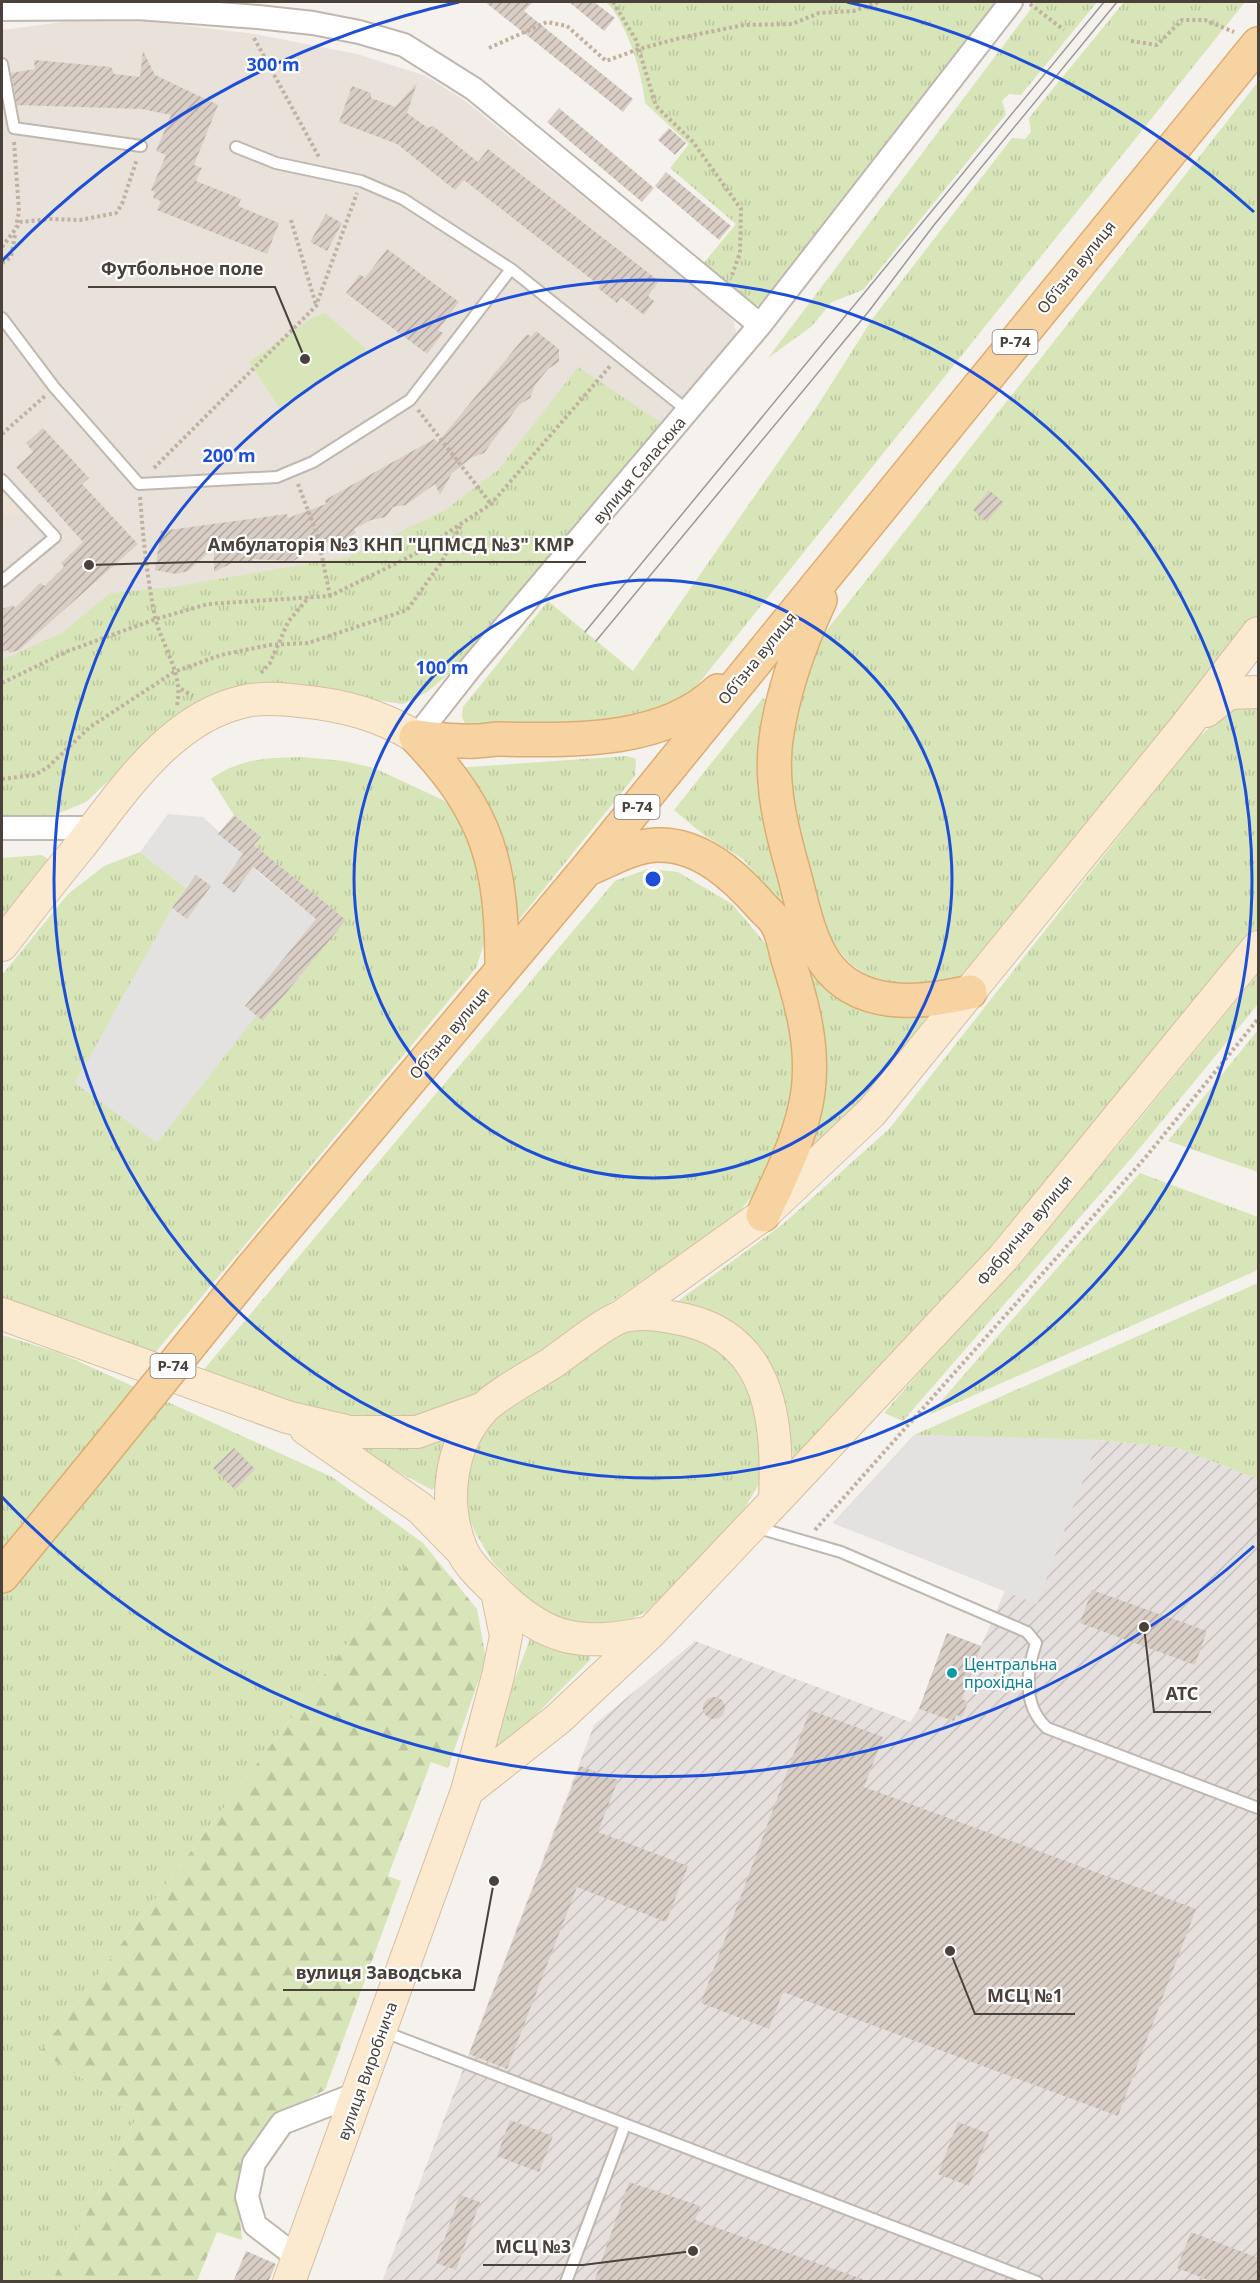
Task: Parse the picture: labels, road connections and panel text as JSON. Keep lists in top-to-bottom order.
{
  "streets": {
    "main road": [
      "Обʼїзна вулиця",
      "Р-74",
      "Фабрична вулиця",
      "вулиця Виробнича"
    ],
    "street": ["вулиця Саласюка"]
  },
  "crossings": [
    ["Фабрична вулиця", "вулиця Виробнича"]
  ],
  "places": [
    "Футбольное поле",
    "Амбулаторія №3 КНП \"ЦПМСД №3\" КМР",
    "АТС",
    "Центральна прохідна",
    "вулиця Заводська",
    "МСЦ №1",
    "МСЦ №3"
  ],
  "rings": ["300 m", "200 m", "100 m"]
}
